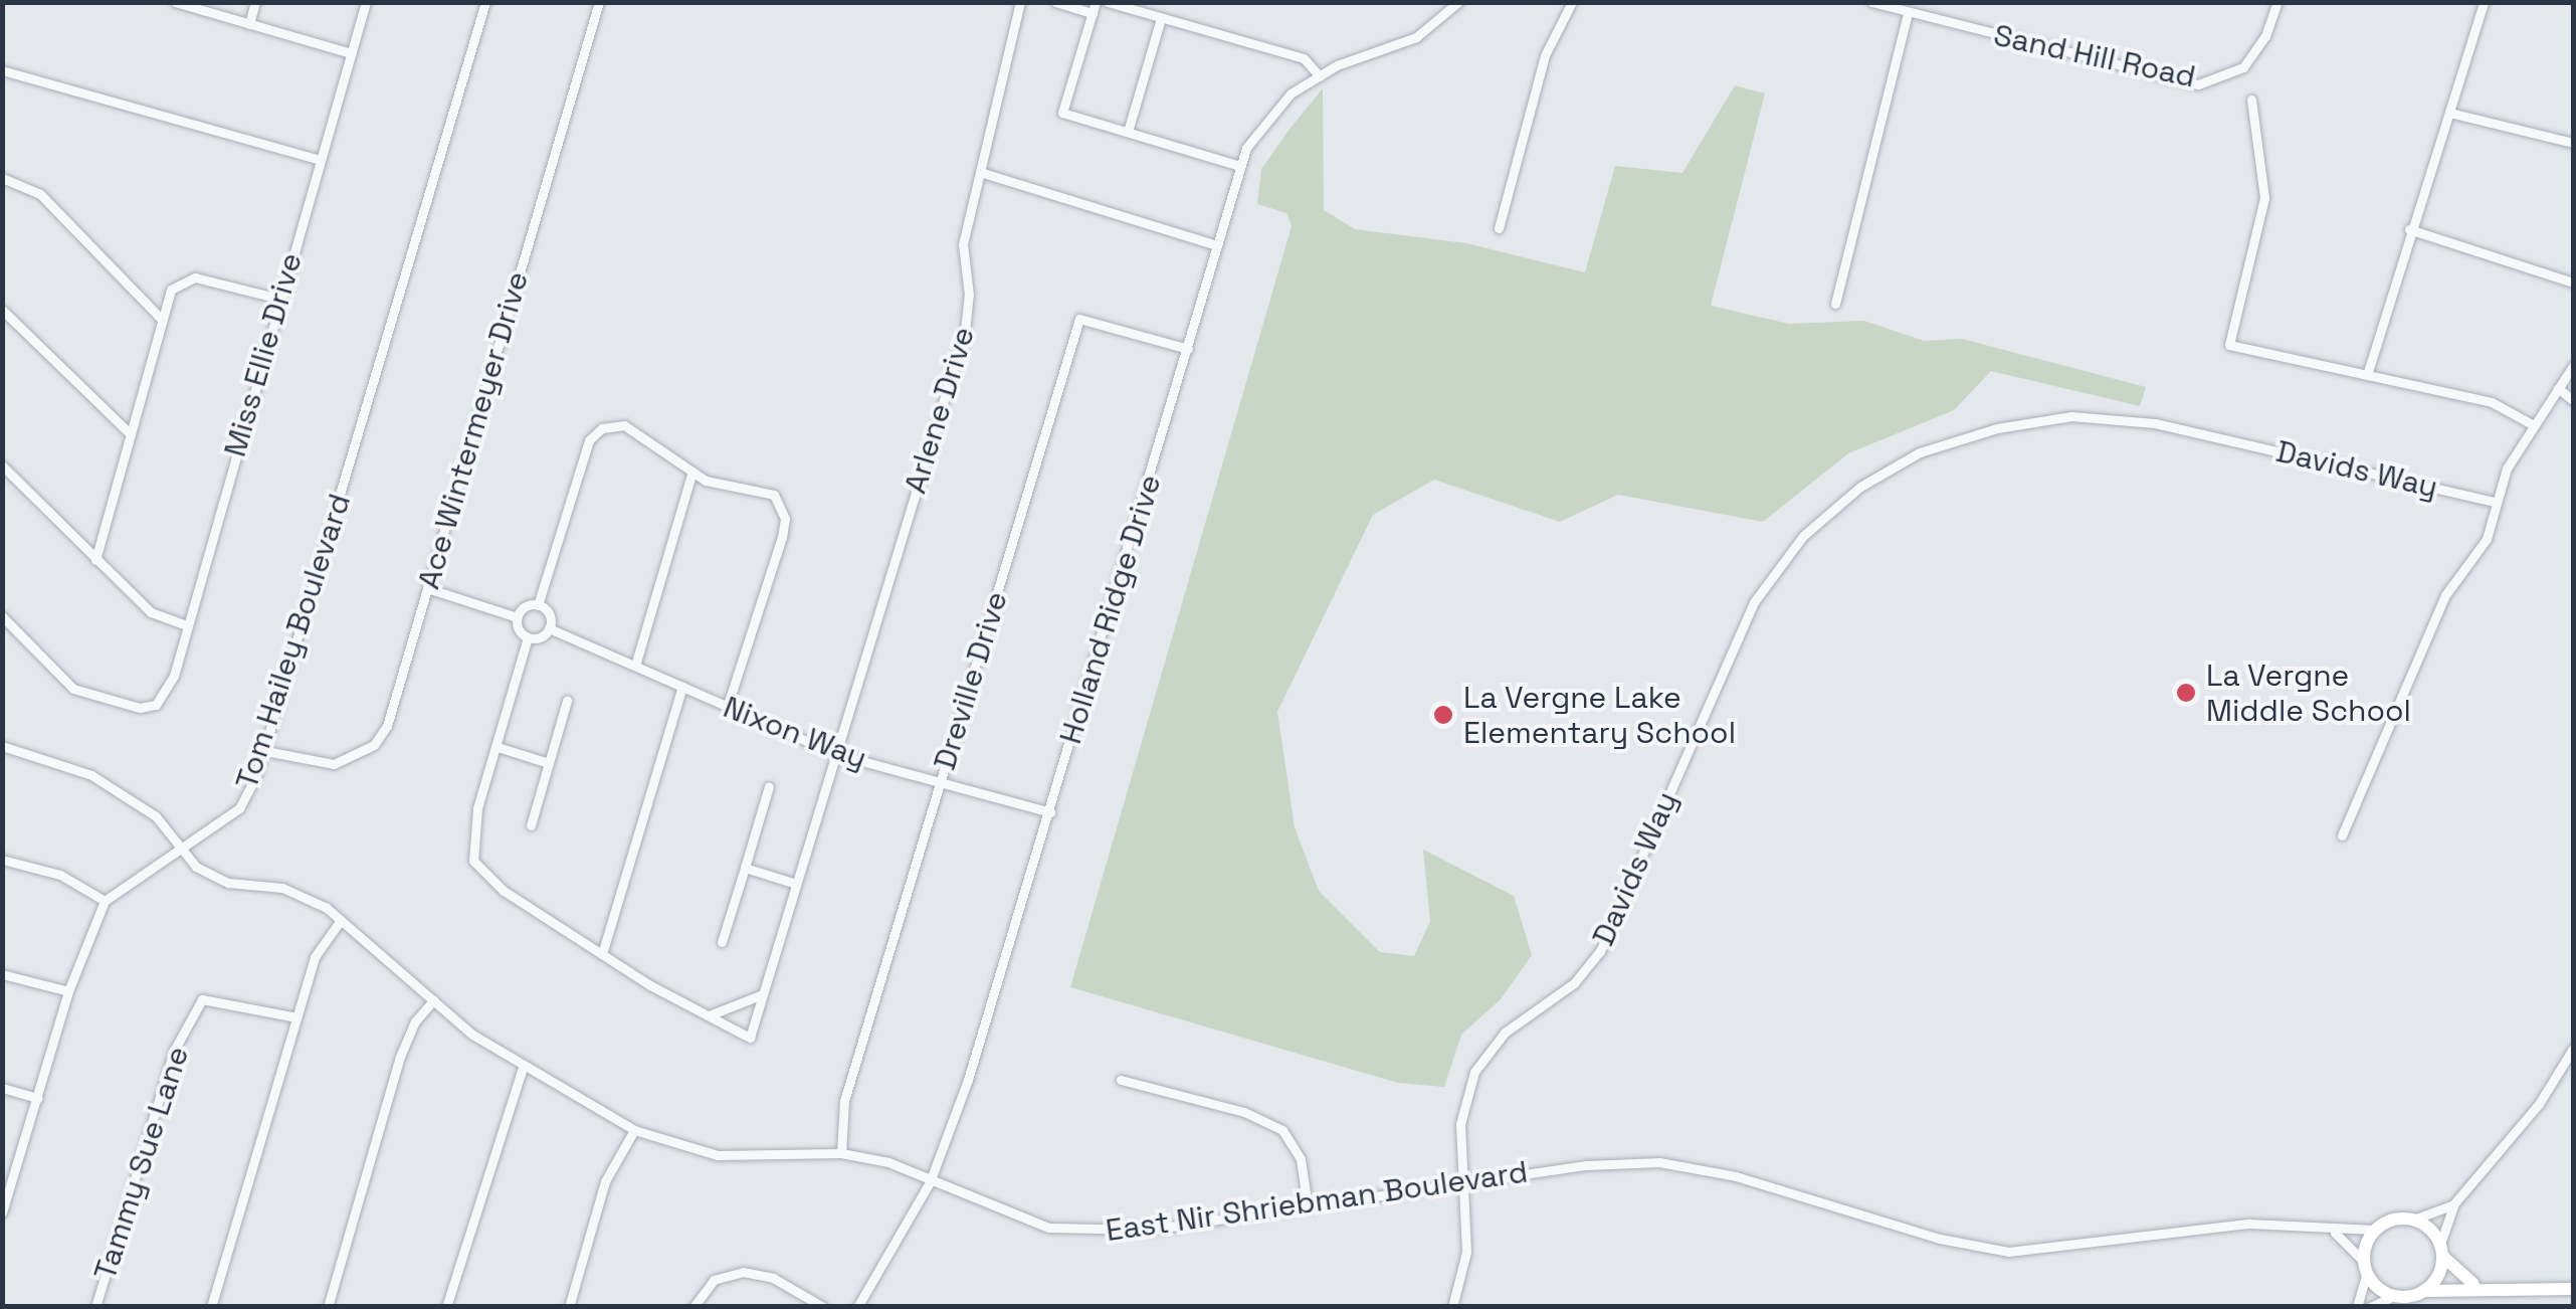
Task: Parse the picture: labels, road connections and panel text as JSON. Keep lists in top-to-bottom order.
{
  "streets": {
    "street": [
      "Sand Hill Road",
      "Miss Ellie Drive",
      "Arlene Drive",
      "Ace Wintermeyer Drive",
      "Davids Way",
      "Holland Ridge Drive",
      "Tom Hailey Boulevard",
      "Dreville Drive",
      "Nixon Way",
      "Tammy Sue Lane",
      "East Nir Shriebman Boulevard"
    ]
  },
  "crossings": [
    ["Arlene Drive", "Nixon Way"],
    ["Ace Wintermeyer Drive", "Tom Hailey Boulevard"],
    ["Davids Way", "East Nir Shriebman Boulevard"],
    ["Holland Ridge Drive", "Dreville Drive"],
    ["Holland Ridge Drive", "Nixon Way"],
    ["Holland Ridge Drive", "East Nir Shriebman Boulevard"],
    ["Tom Hailey Boulevard", "East Nir Shriebman Boulevard"],
    ["Dreville Drive", "Nixon Way"],
    ["Dreville Drive", "East Nir Shriebman Boulevard"]
  ],
  "places": ["La Vergne Middle School", "La Vergne Lake Elementary School"]
}
